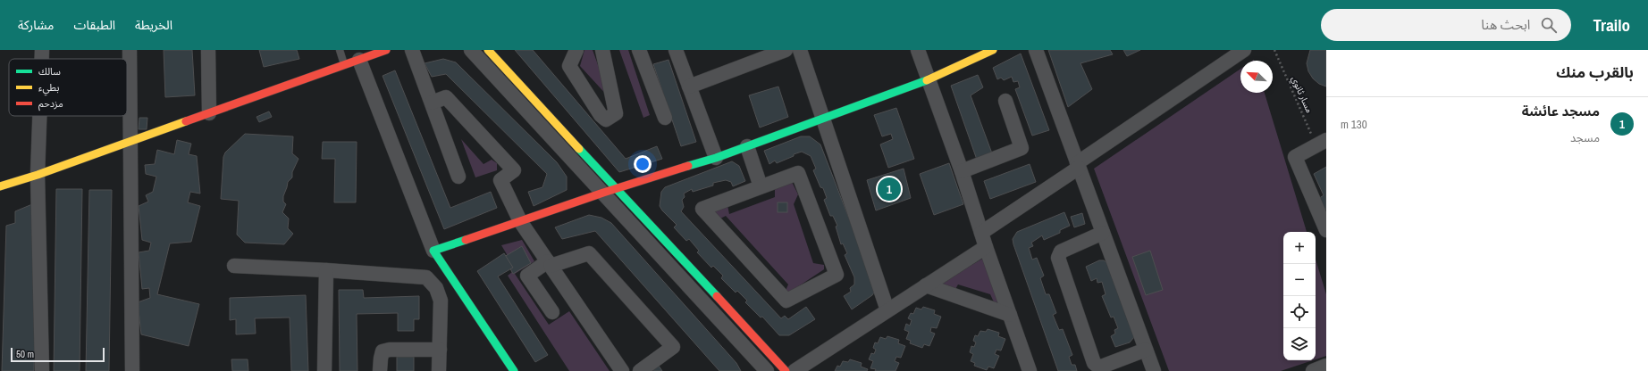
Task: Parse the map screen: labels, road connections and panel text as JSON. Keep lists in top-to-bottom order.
{
  "streets": {
    "path": ["مسار ثانوي"]
  },
  "legend": ["سالك", "بطيء", "مزدحم"],
  "scale_bar": "50 m",
  "north": "top left",
  "page": {
    "header": "Trailo",
    "search": "ابحث هنا",
    "nav": ["الخريطة", "الطبقات", "مشاركة"],
    "heading": "بالقرب منك",
    "list": [
      {
        "mark": "1",
        "name": "مسجد عائشة",
        "note": "مسجد",
        "value": "130 m"
      }
    ],
    "pins": "1",
    "map_buttons": ["+", "−"],
    "scale": "50 m"
  }
}
